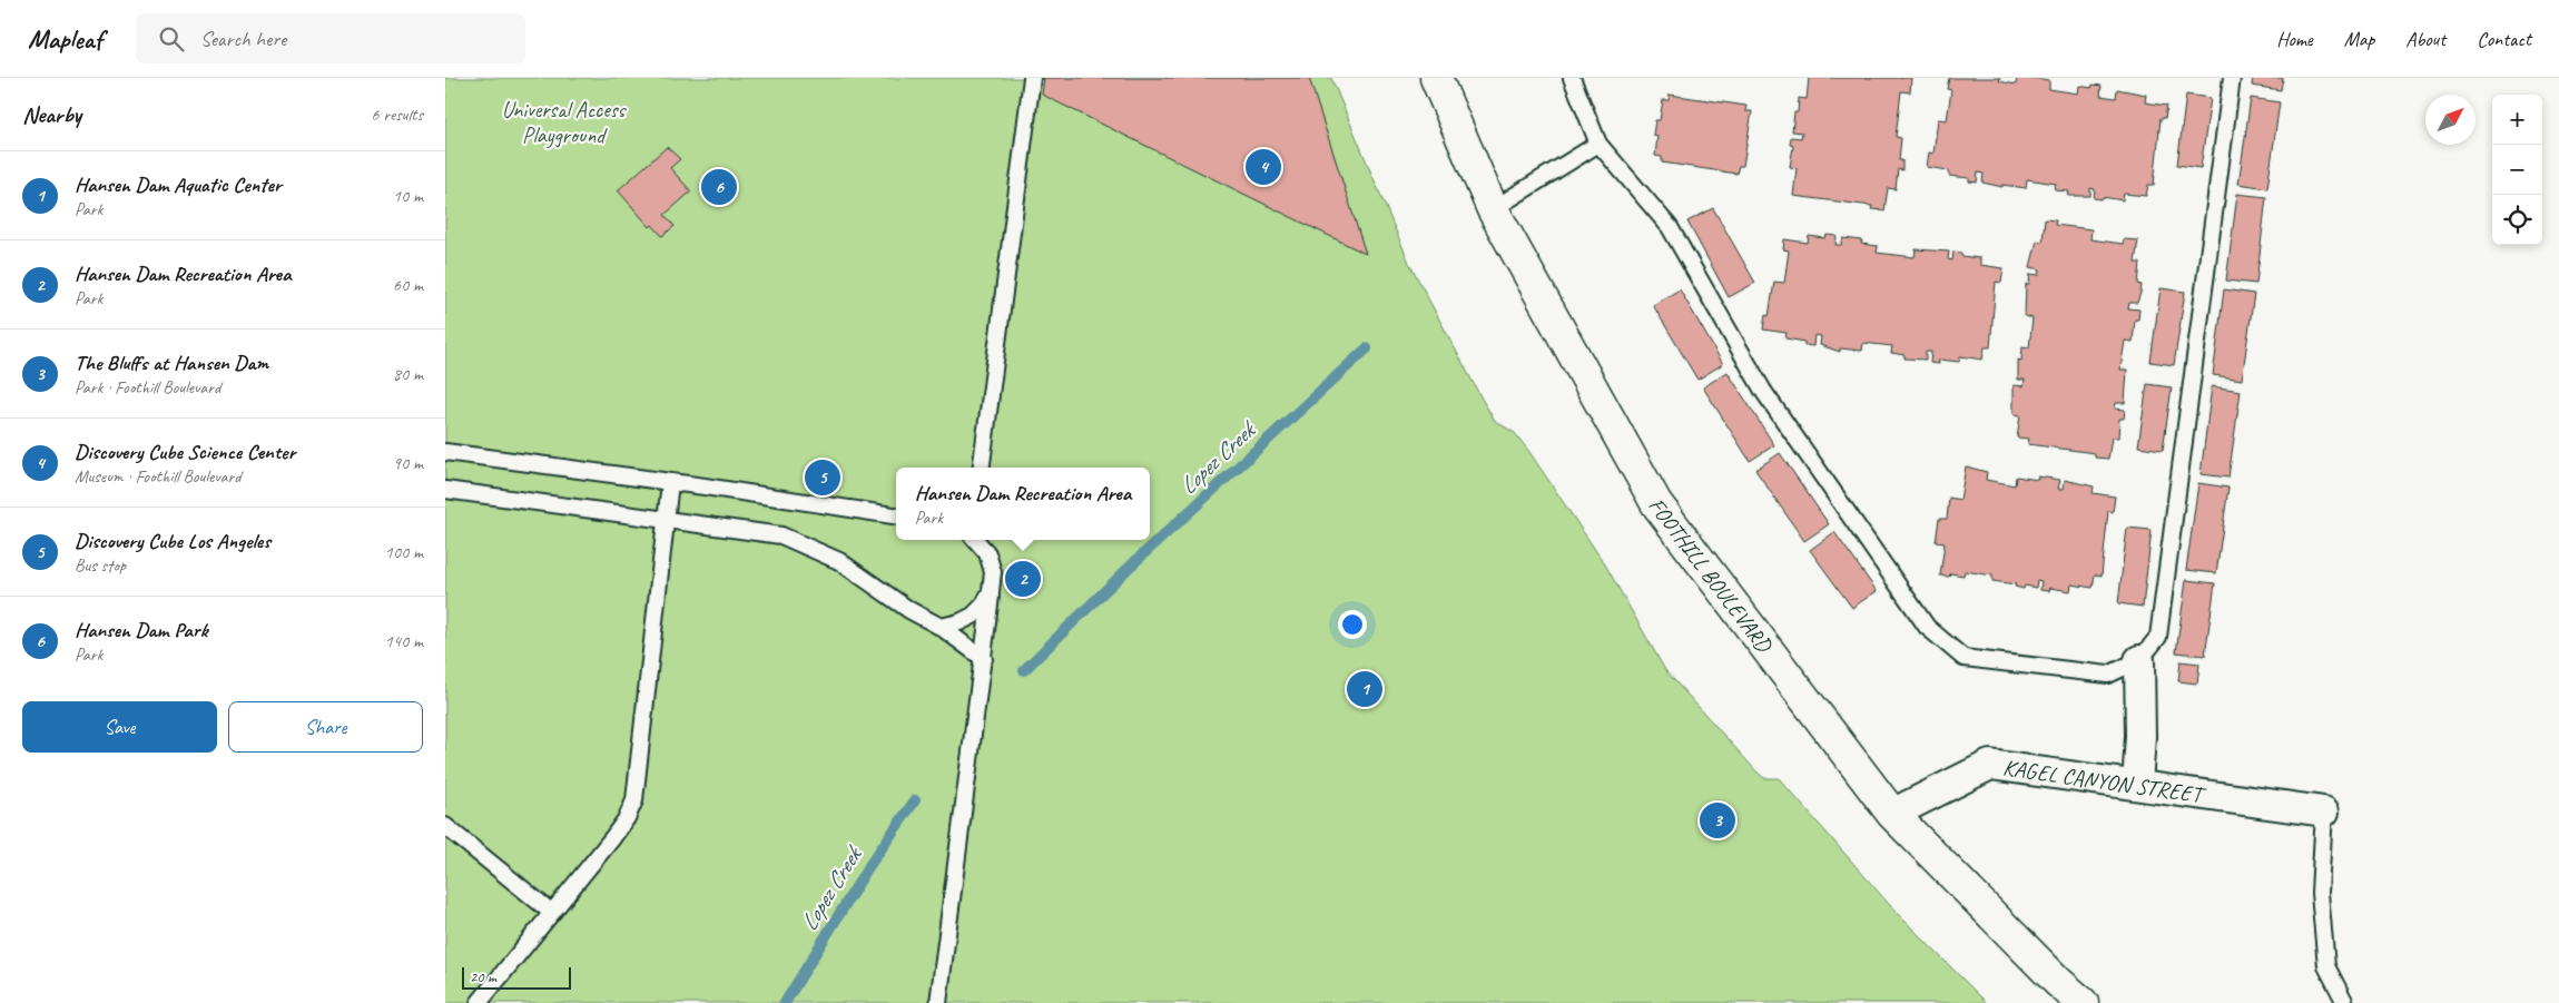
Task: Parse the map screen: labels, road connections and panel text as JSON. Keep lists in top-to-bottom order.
{
  "streets": {
    "main road": ["FOOTHILL BOULEVARD"],
    "street": ["KAGEL CANYON STREET"]
  },
  "crossings": [
    ["FOOTHILL BOULEVARD", "KAGEL CANYON STREET"]
  ],
  "water": ["Lopez Creek"],
  "parks": ["Universal Access Playground"],
  "scale_bar": "20 m",
  "north": "top right",
  "page": {
    "header": "Mapleaf",
    "search": "Search here",
    "nav": [
      "Home",
      "Map",
      "About",
      "Contact"
    ],
    "heading": ["Nearby", "6 results"],
    "map_buttons": ["+", "−"],
    "pins": [
      "4",
      "6",
      "5",
      "2",
      "1",
      "3"
    ],
    "list": [
      {
        "mark": "1",
        "name": "Hansen Dam Aquatic Center",
        "note": "Park",
        "value": "10 m"
      },
      {
        "mark": "2",
        "name": "Hansen Dam Recreation Area",
        "note": "Park",
        "value": "60 m"
      },
      {
        "mark": "3",
        "name": "The Bluffs at Hansen Dam",
        "note": "Park · Foothill Boulevard",
        "value": "80 m"
      },
      {
        "mark": "4",
        "name": "Discovery Cube Science Center",
        "note": "Museum · Foothill Boulevard",
        "value": "90 m"
      },
      {
        "mark": "5",
        "name": "Discovery Cube Los Angeles",
        "note": "Bus stop",
        "value": "100 m"
      },
      {
        "mark": "6",
        "name": "Hansen Dam Park",
        "note": "Park",
        "value": "140 m"
      }
    ],
    "popup": ["Hansen Dam Recreation Area", "Park"],
    "buttons": ["Save", "Share"],
    "scale": "20 m"
  }
}
